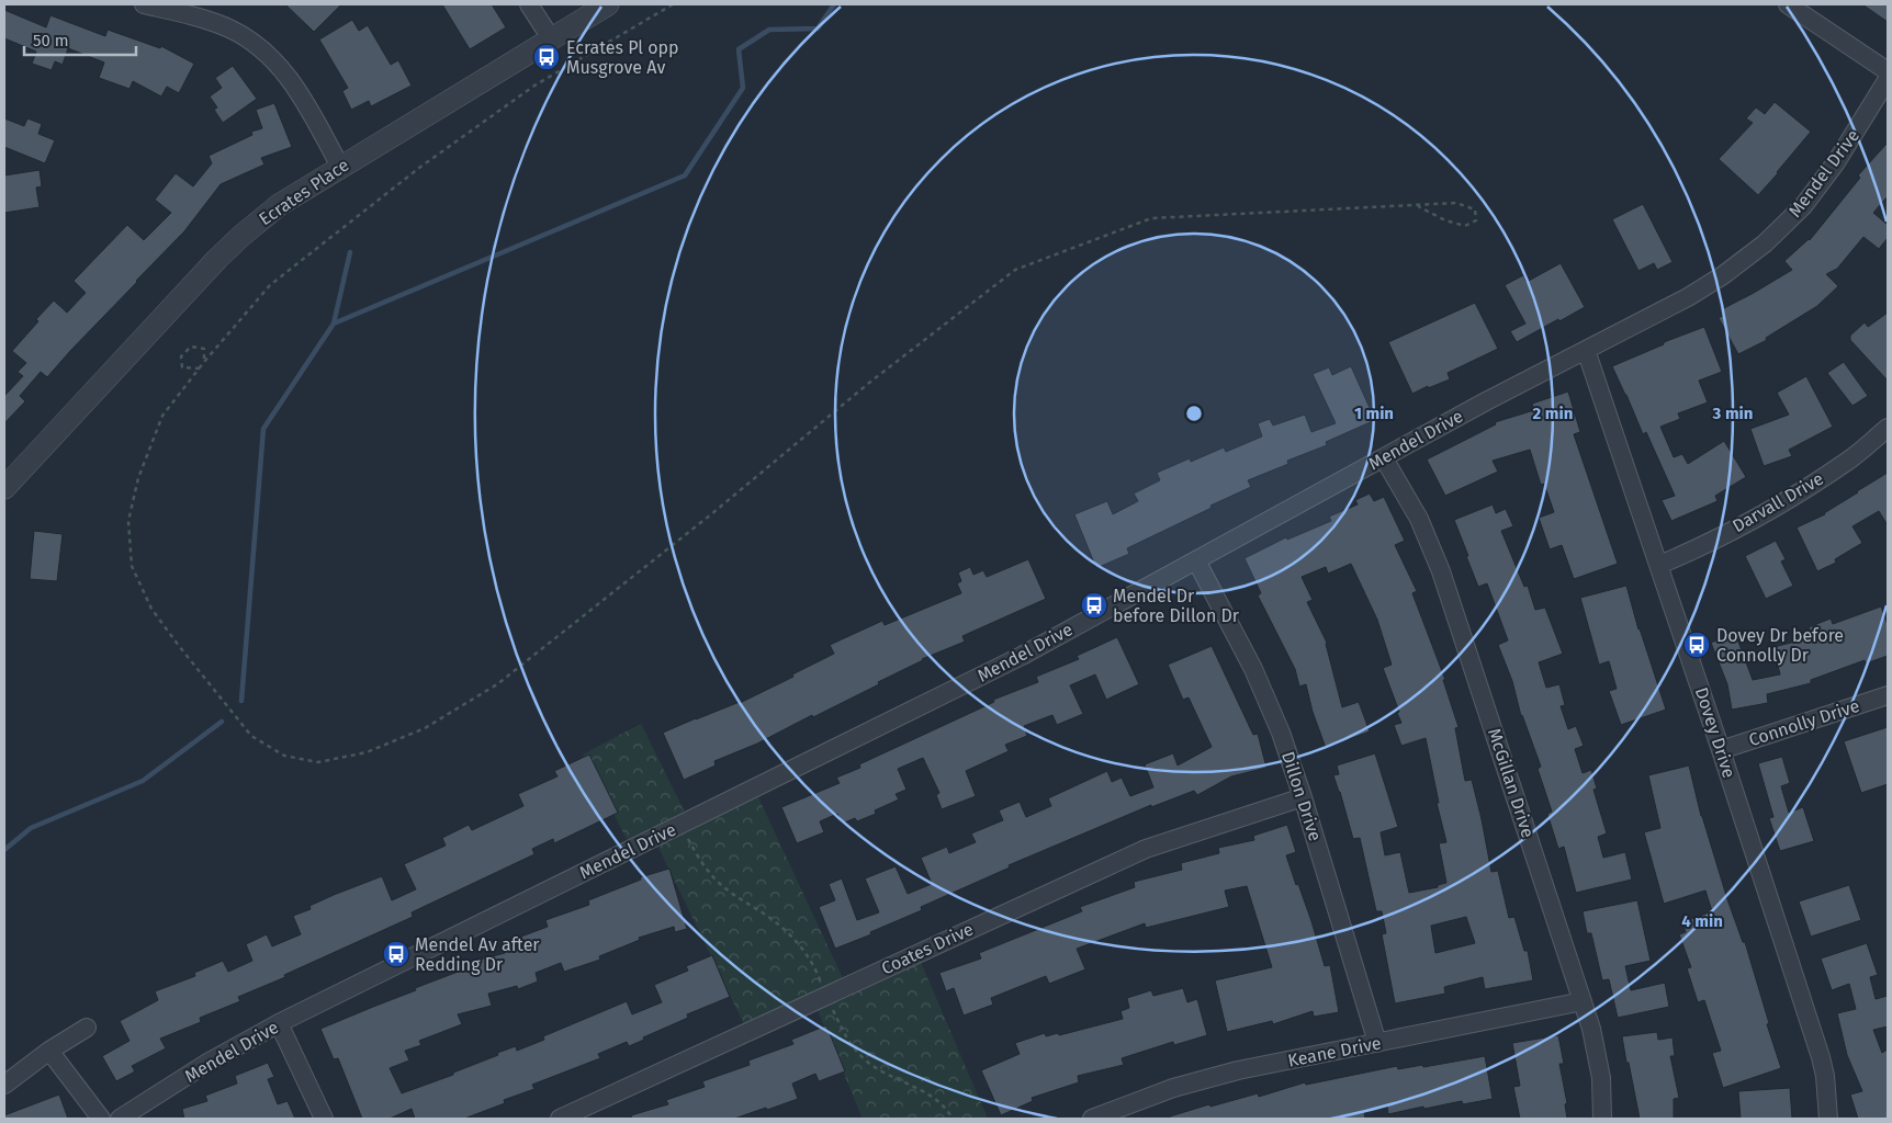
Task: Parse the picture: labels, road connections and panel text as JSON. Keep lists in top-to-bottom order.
{
  "streets": {
    "street": [
      "Mendel Drive",
      "Ecrates Place",
      "Darvall Drive",
      "Connolly Drive",
      "Dovey Drive",
      "McGillan Drive",
      "Dillon Drive",
      "Coates Drive",
      "Keane Drive"
    ]
  },
  "crossings": [
    ["Mendel Drive", "Dovey Drive"],
    ["Mendel Drive", "McGillan Drive"],
    ["Mendel Drive", "Dillon Drive"],
    ["Darvall Drive", "Dovey Drive"],
    ["Connolly Drive", "Dovey Drive"],
    ["McGillan Drive", "Keane Drive"],
    ["Dillon Drive", "Coates Drive"],
    ["Dillon Drive", "Keane Drive"]
  ],
  "places": {
    "bus stop": [
      "Ecrates Pl opp Musgrove Av",
      "Mendel Dr before Dillon Dr",
      "Dovey Dr before Connolly Dr",
      "Mendel Av after Redding Dr"
    ]
  },
  "scale_bar": "50 m",
  "rings": [
    "1 min",
    "2 min",
    "3 min",
    "4 min"
  ]
}
